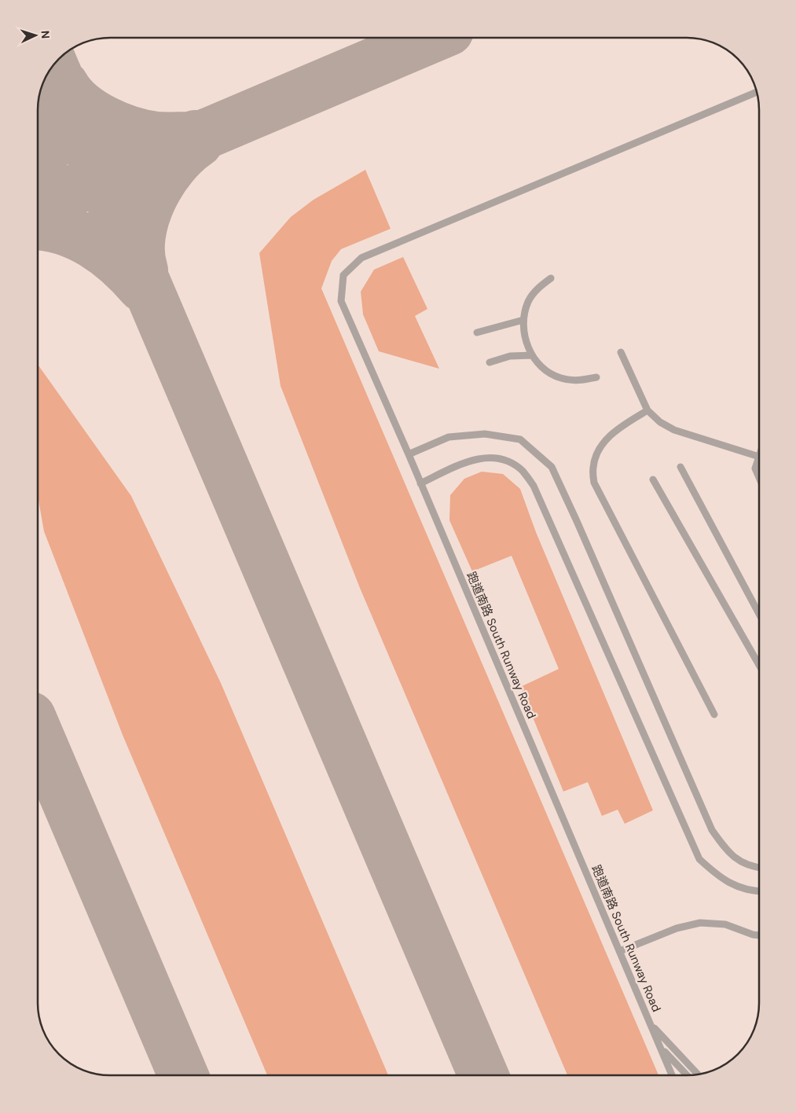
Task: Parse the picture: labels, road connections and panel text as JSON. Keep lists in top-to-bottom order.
{
  "streets": {
    "lane": ["跑道南路 South Runway Road"]
  },
  "north": "right"
}
